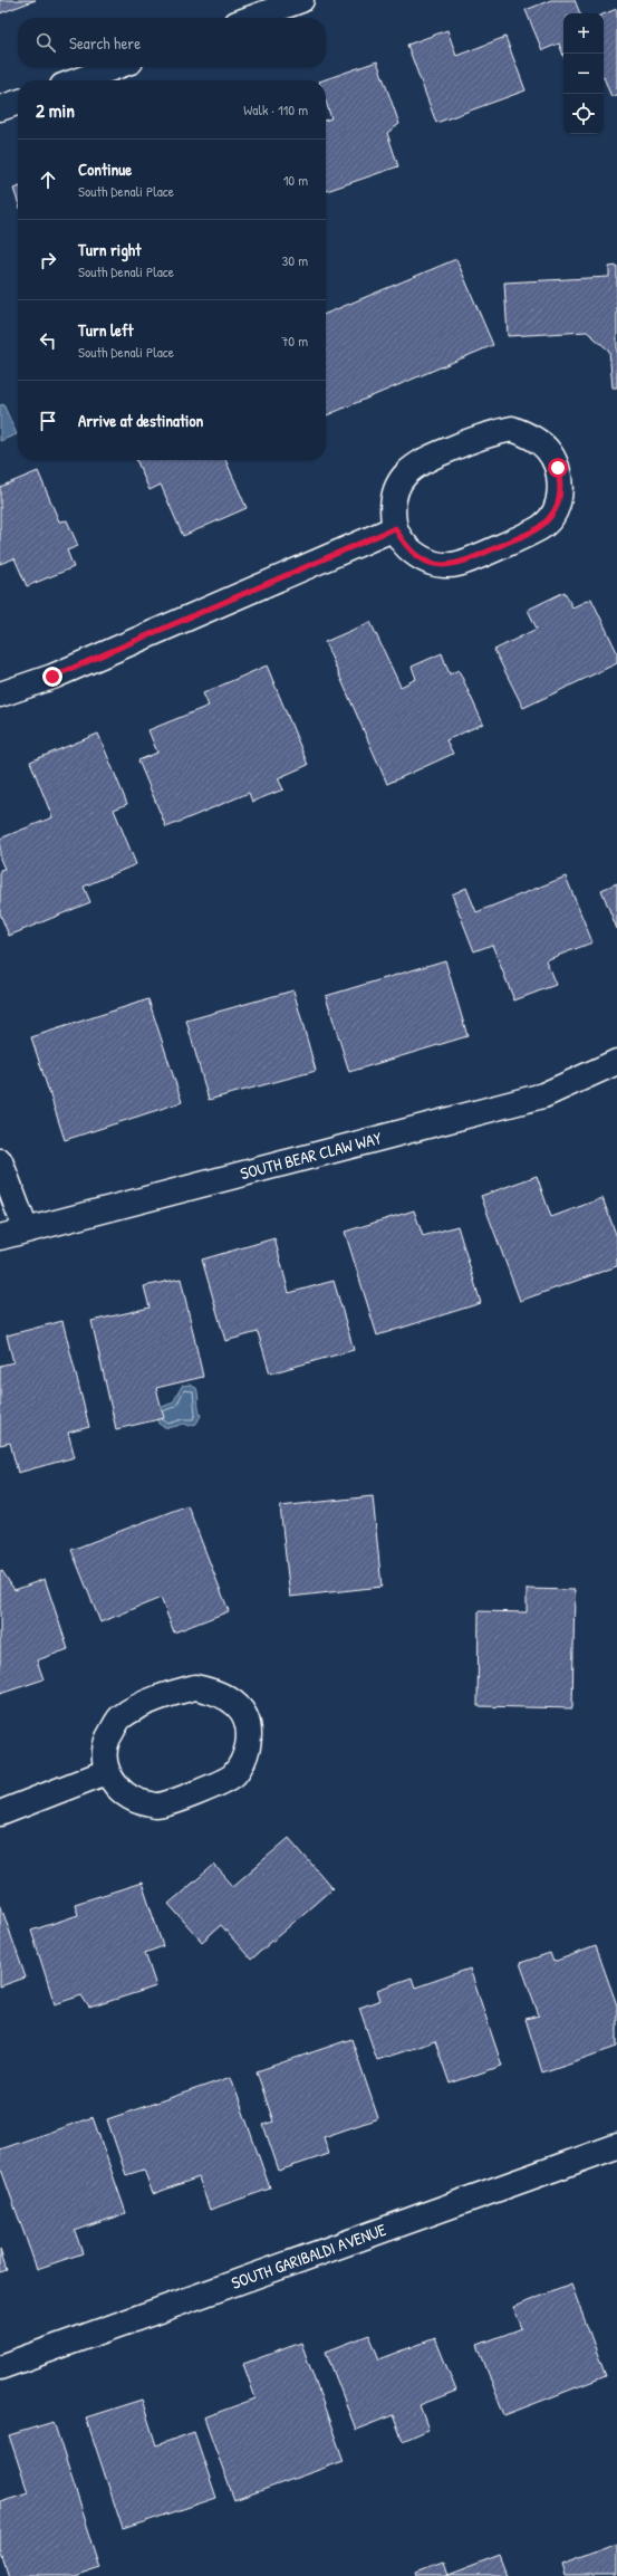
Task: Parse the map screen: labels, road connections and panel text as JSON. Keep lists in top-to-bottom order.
{
  "streets": {
    "street": ["SOUTH BEAR CLAW WAY", "SOUTH GARIBALDI AVENUE"]
  },
  "page": {
    "map_buttons": ["+", "−"],
    "search": "Search here",
    "heading": ["2 min", "Walk · 110 m"],
    "list": [
      ["Continue", "South Denali Place", "10 m"],
      ["Turn right", "South Denali Place", "30 m"],
      ["Turn left", "South Denali Place", "70 m"],
      "Arrive at destination"
    ]
  }
}
